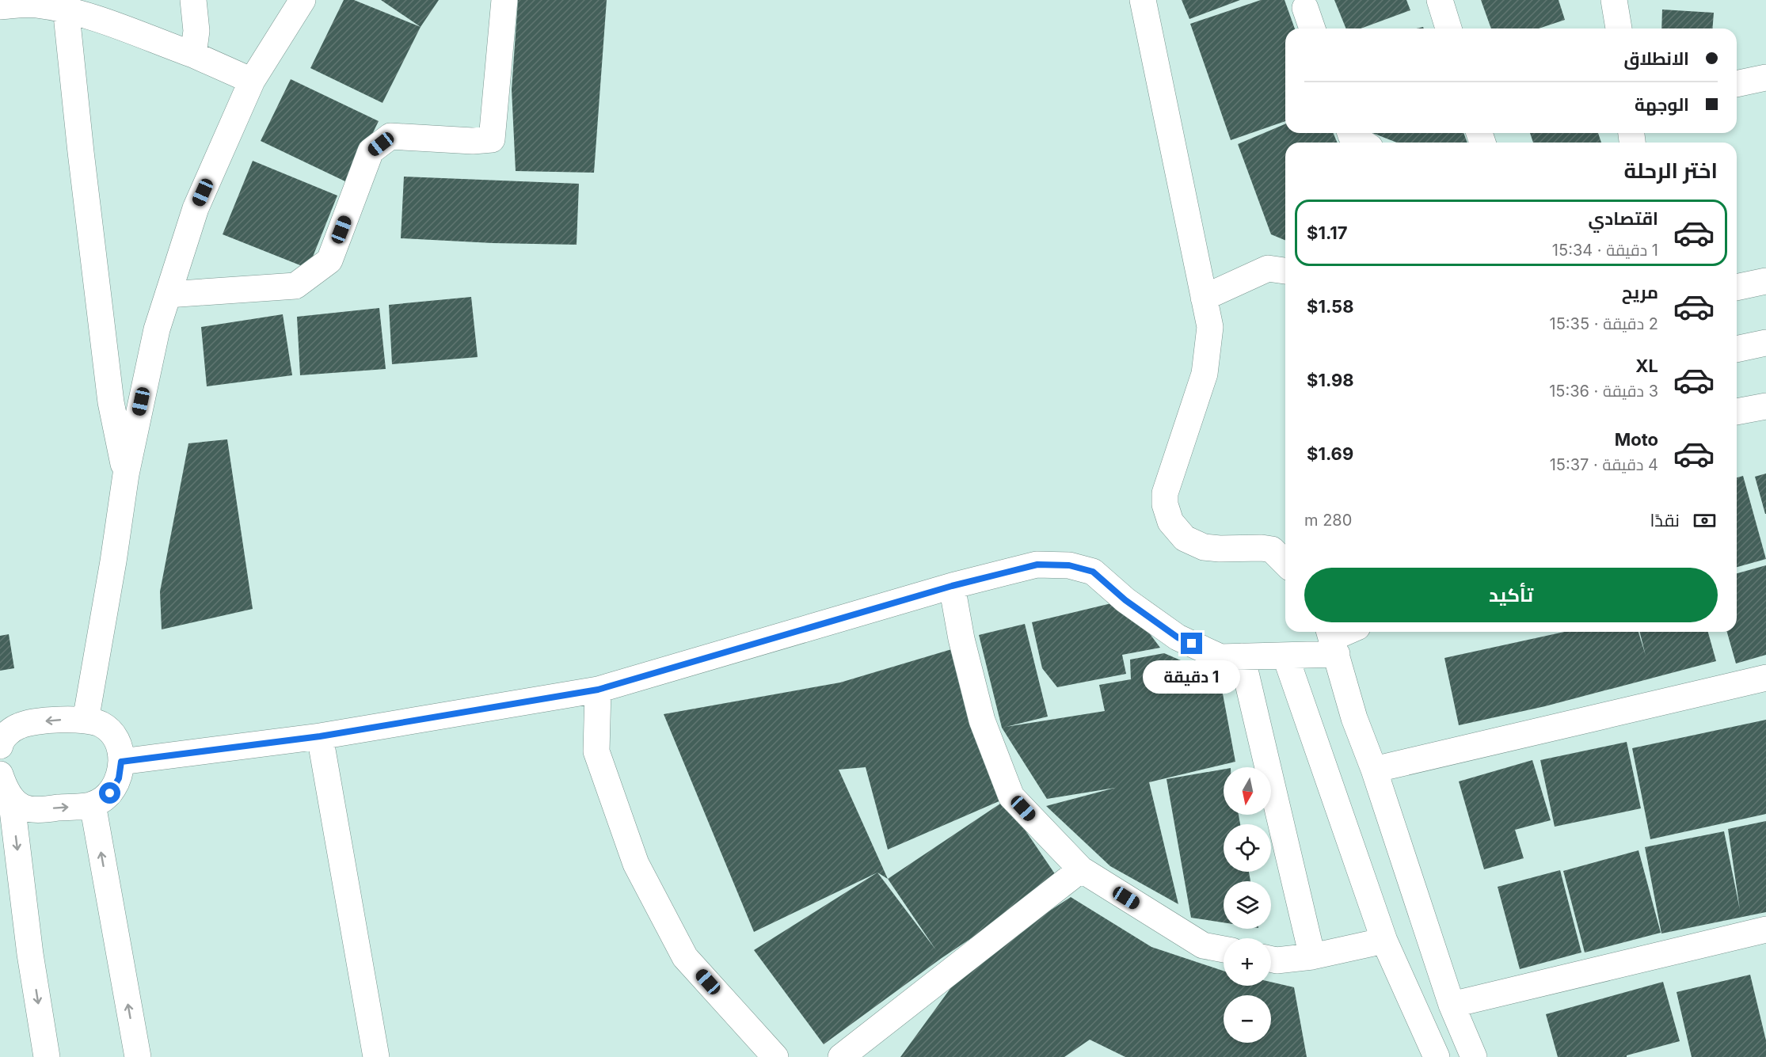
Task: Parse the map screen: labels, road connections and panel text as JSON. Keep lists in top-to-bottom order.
{
  "north": "bottom",
  "page": {
    "banner": ["الانطلاق", "الوجهة"],
    "heading": "اختر الرحلة",
    "list": [
      {
        "name": "اقتصادي",
        "note": "1 دقيقة · 15:34",
        "value": "$1.17"
      },
      {
        "name": "مريح",
        "note": "2 دقيقة · 15:35",
        "value": "$1.58"
      },
      {
        "name": "XL",
        "note": "3 دقيقة · 15:36",
        "value": "$1.98"
      },
      {
        "name": "Moto",
        "note": "4 دقيقة · 15:37",
        "value": "$1.69"
      }
    ],
    "pay": ["نقدًا", "280 m"],
    "buttons": "تأكيد",
    "bubble": "1 دقيقة",
    "map_buttons": ["+", "−"]
  }
}
